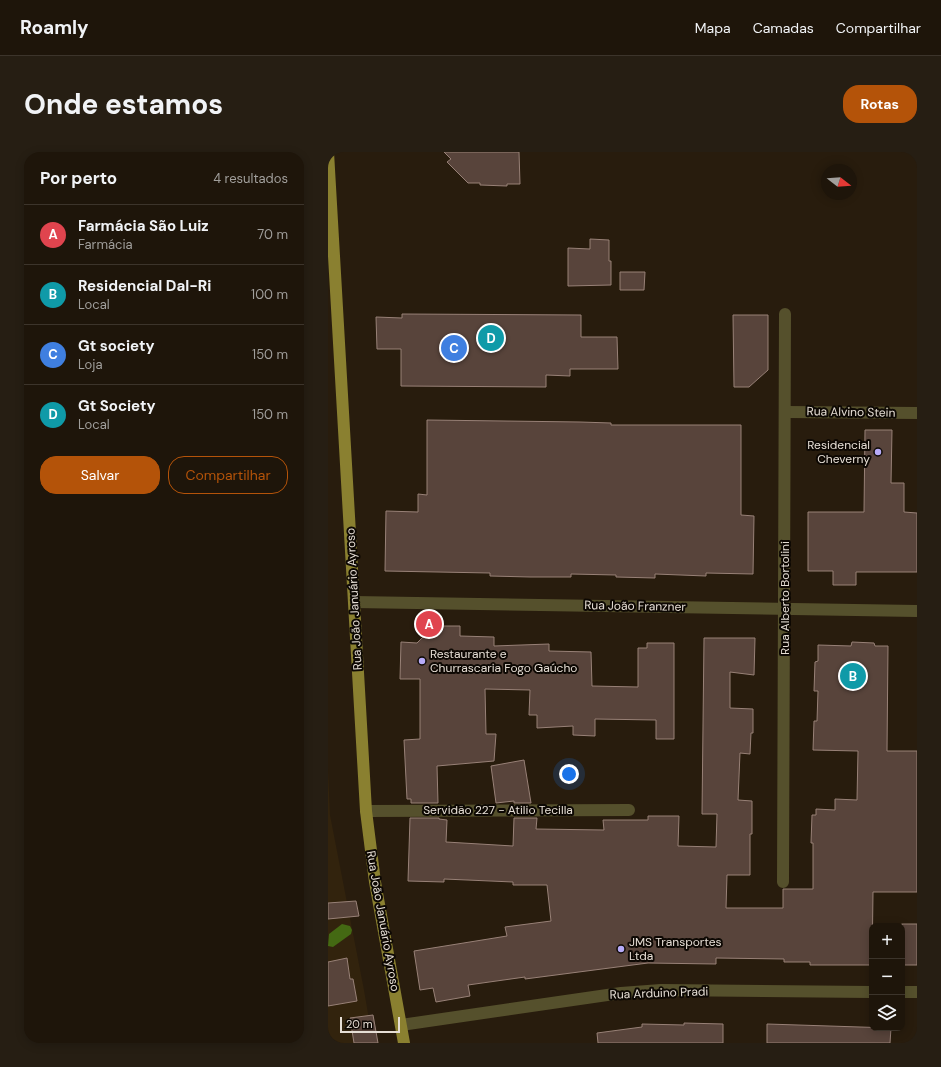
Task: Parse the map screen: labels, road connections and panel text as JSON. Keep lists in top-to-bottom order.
{
  "streets": {
    "main road": ["Rua João Januário Ayroso"],
    "street": [
      "Rua Alvino Stein",
      "Rua Alberto Bortolini",
      "Rua João Franzner",
      "Servidão 227 - Atilio Tecilla",
      "Rua Arduino Pradi"
    ]
  },
  "crossings": [
    ["Rua Alvino Stein", "Rua Alberto Bortolini"],
    ["Rua Alberto Bortolini", "Rua João Franzner"],
    ["Rua João Januário Ayroso", "Rua João Franzner"],
    ["Rua João Januário Ayroso", "Servidão 227 - Atilio Tecilla"],
    ["Rua João Januário Ayroso", "Rua Arduino Pradi"]
  ],
  "places": ["Residencial Cheverny", "Restaurante e Churrascaria Fogo Gaúcho", "JMS Transportes Ltda"],
  "scale_bar": "20 m",
  "north": "right",
  "page": {
    "header": "Roamly",
    "nav": ["Mapa", "Camadas", "Compartilhar"],
    "buttons": [
      "Rotas",
      ["Salvar", "Compartilhar"]
    ],
    "title": "Onde estamos",
    "heading": ["Por perto", "4 resultados"],
    "list": [
      {
        "mark": "A",
        "name": "Farmácia São Luiz",
        "note": "Farmácia",
        "value": "70 m"
      },
      {
        "mark": "B",
        "name": "Residencial Dal-Ri",
        "note": "Local",
        "value": "100 m"
      },
      {
        "mark": "C",
        "name": "Gt society",
        "note": "Loja",
        "value": "150 m"
      },
      {
        "mark": "D",
        "name": "Gt Society",
        "note": "Local",
        "value": "150 m"
      }
    ],
    "pins": [
      "D",
      "C",
      "A",
      "B"
    ],
    "map_buttons": ["+", "−"],
    "scale": "20 m"
  }
}
